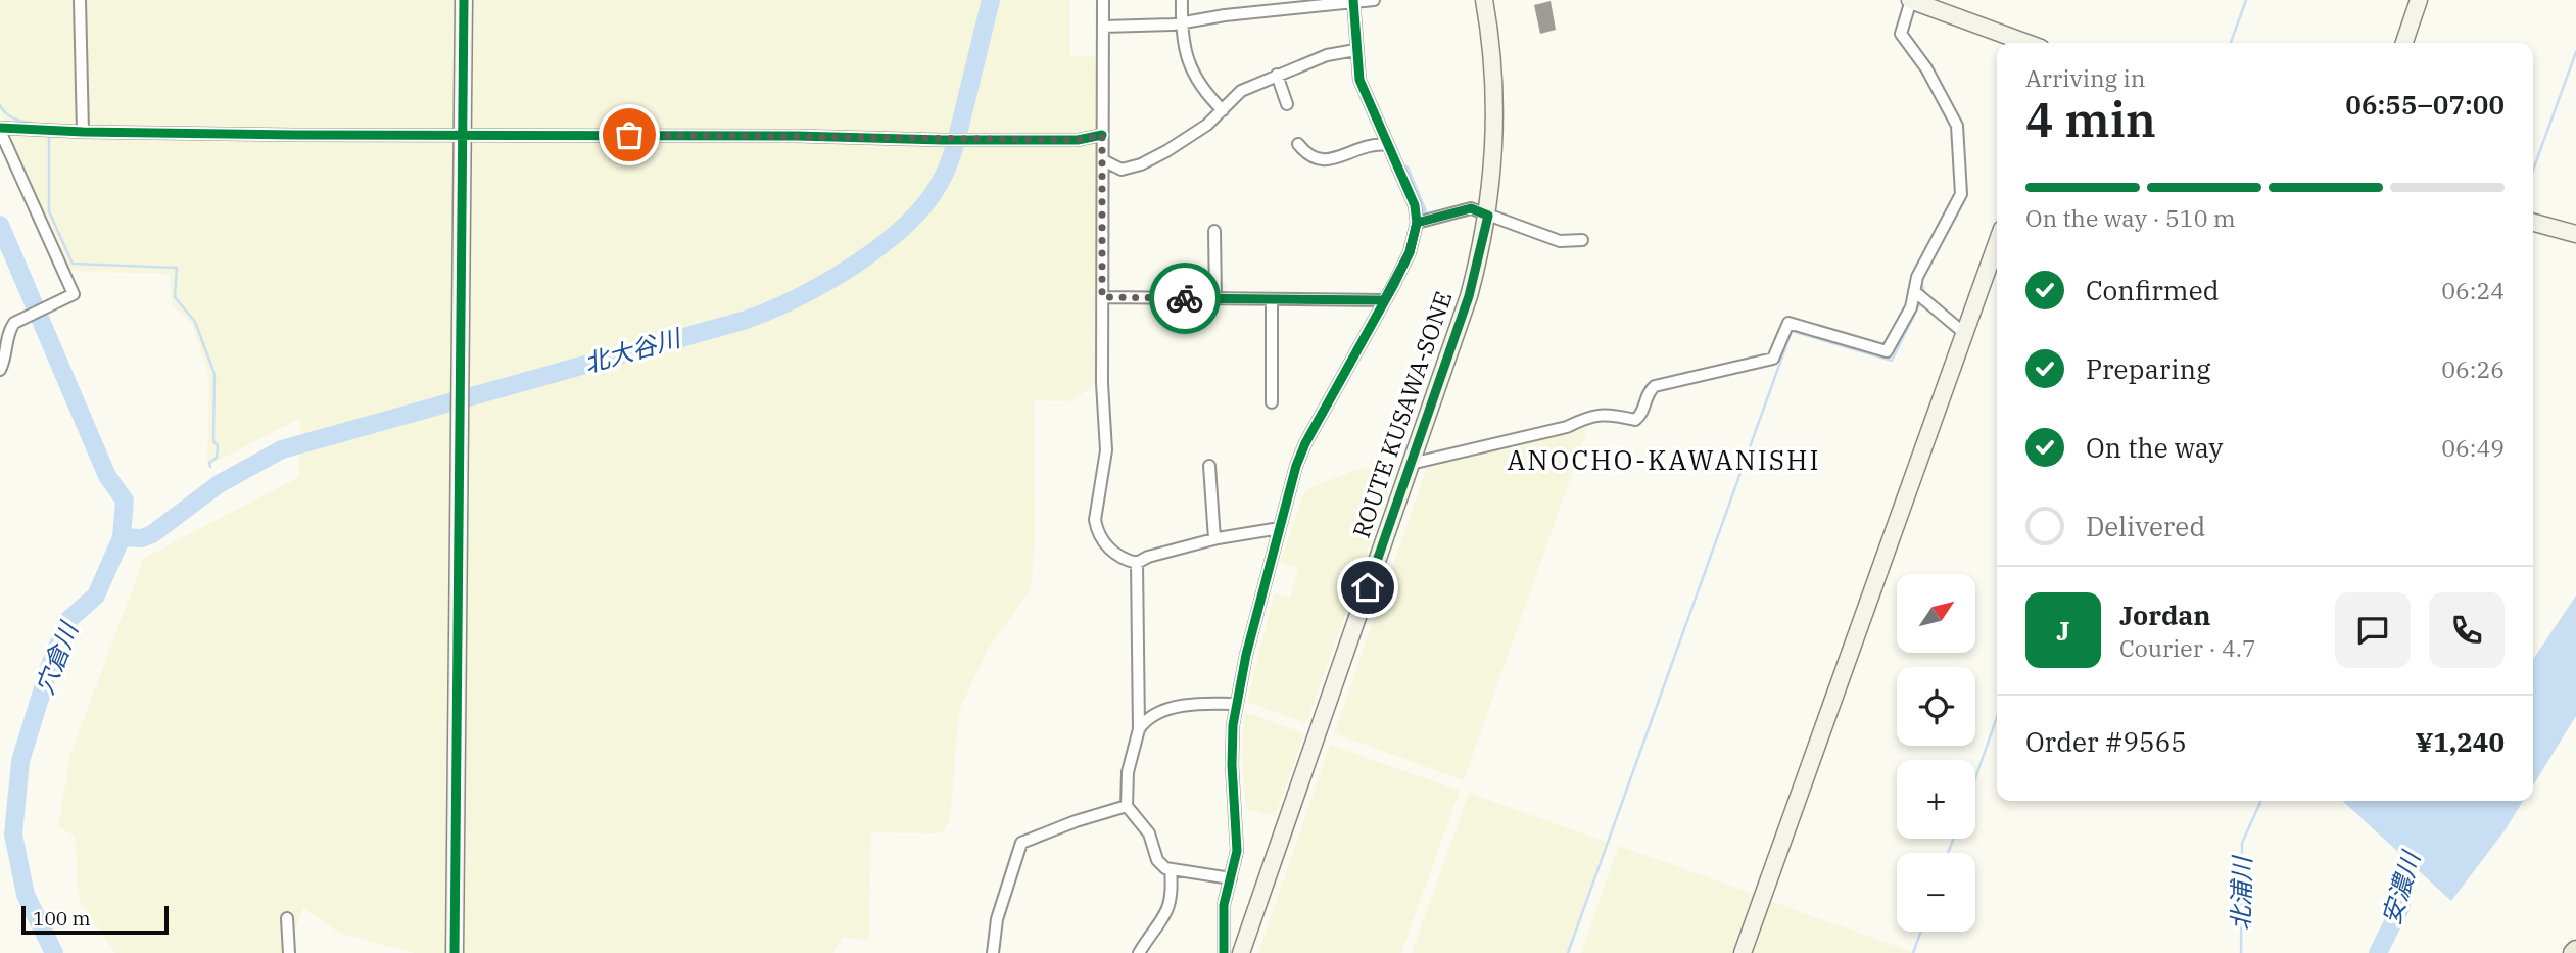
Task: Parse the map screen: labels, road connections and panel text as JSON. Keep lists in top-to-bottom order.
{
  "streets": {
    "street": ["ROUTE KUSAWA-SONE"]
  },
  "districts": ["ANOCHO-KAWANISHI"],
  "water": [
    "北大谷川",
    "穴倉川",
    "安濃川",
    "北浦川"
  ],
  "scale_bar": "100 m",
  "north": "top right",
  "page": {
    "heading": ["4 min", "Arriving in", "06:55–07:00"],
    "panel": [
      "Jordan",
      "Courier · 4.7",
      "Order #9565",
      "¥1,240"
    ],
    "bar": "On the way · 510 m",
    "list": [
      ["Confirmed", "06:24"],
      ["Preparing", "06:26"],
      ["On the way", "06:49"],
      "Delivered"
    ],
    "map_buttons": ["+", "−"],
    "round": "J",
    "scale": "100 m"
  }
}
